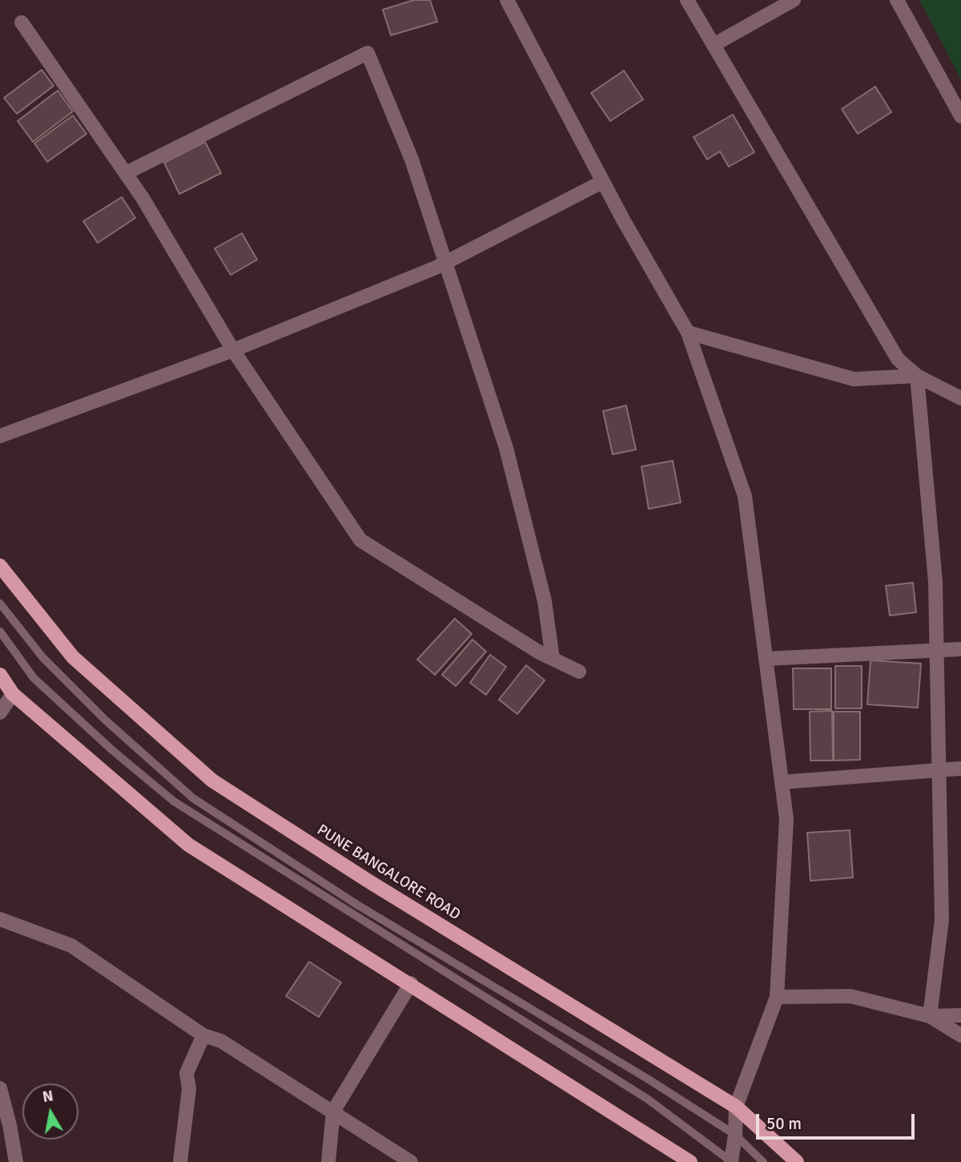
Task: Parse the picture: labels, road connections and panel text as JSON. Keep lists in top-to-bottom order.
{
  "streets": {
    "main road": ["PUNE BANGALORE ROAD"]
  },
  "scale_bar": "50 m",
  "north": "top"
}
